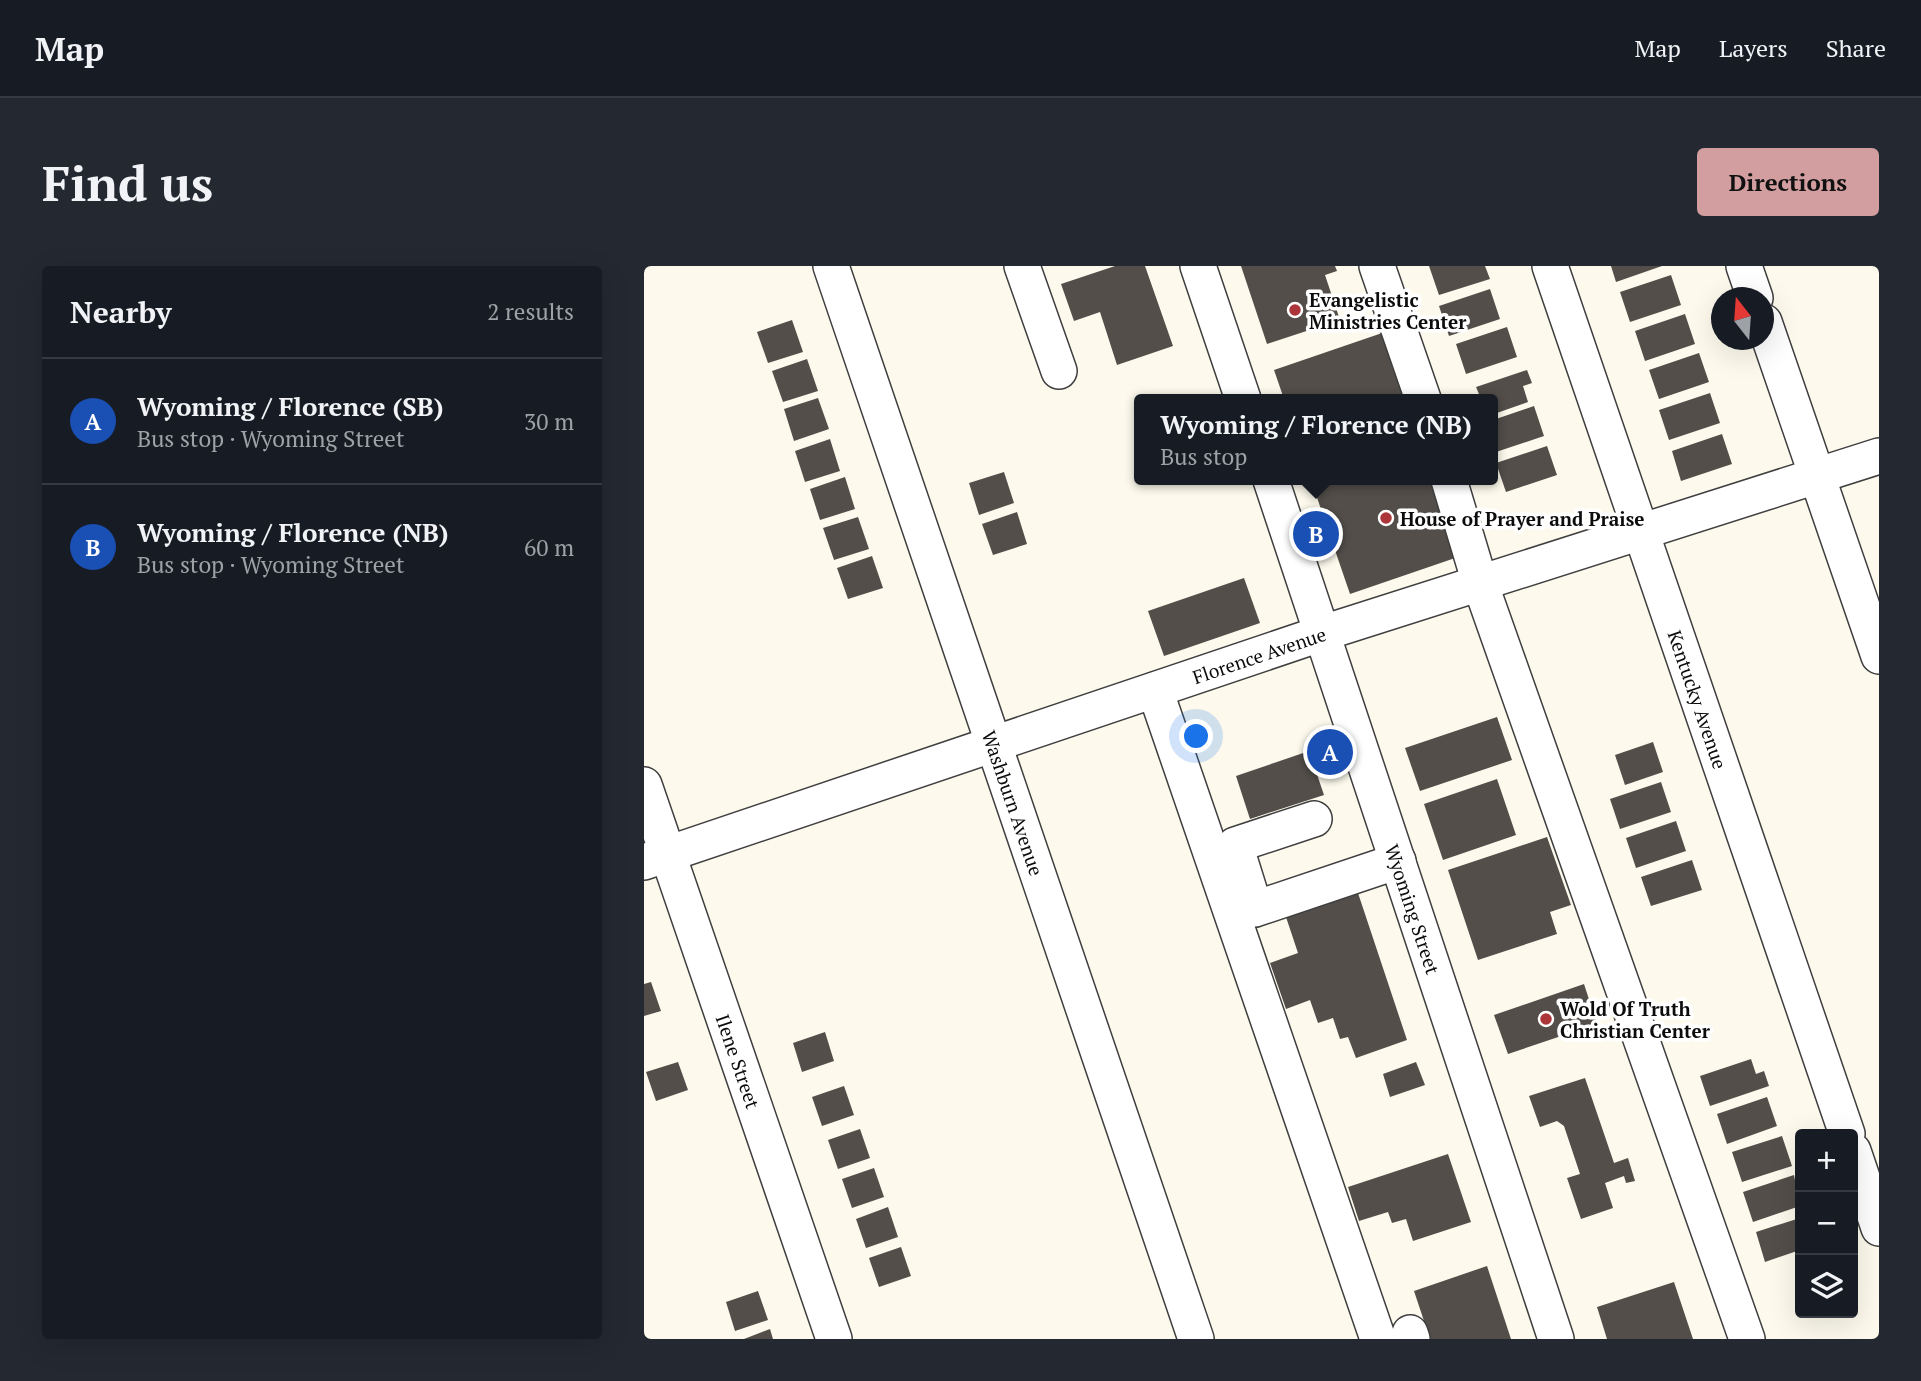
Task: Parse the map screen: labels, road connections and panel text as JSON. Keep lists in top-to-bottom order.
{
  "streets": {
    "street": [
      "Florence Avenue",
      "Kentucky Avenue",
      "Washburn Avenue",
      "Wyoming Street",
      "Ilene Street"
    ]
  },
  "crossings": [
    ["Florence Avenue", "Kentucky Avenue"],
    ["Florence Avenue", "Washburn Avenue"],
    ["Florence Avenue", "Wyoming Street"],
    ["Florence Avenue", "Ilene Street"]
  ],
  "places": ["Evangelistic Ministries Center", "House of Prayer and Praise", "Wold Of Truth Christian Center"],
  "north": "top",
  "page": {
    "header": "Map",
    "nav": ["Map", "Layers", "Share"],
    "buttons": "Directions",
    "title": "Find us",
    "heading": ["Nearby", "2 results"],
    "list": [
      {
        "mark": "A",
        "name": "Wyoming / Florence (SB)",
        "note": "Bus stop · Wyoming Street",
        "value": "30 m"
      },
      {
        "mark": "B",
        "name": "Wyoming / Florence (NB)",
        "note": "Bus stop · Wyoming Street",
        "value": "60 m"
      }
    ],
    "popup": ["Wyoming / Florence (NB)", "Bus stop"],
    "pins": ["B", "A"],
    "map_buttons": ["+", "−"]
  }
}
